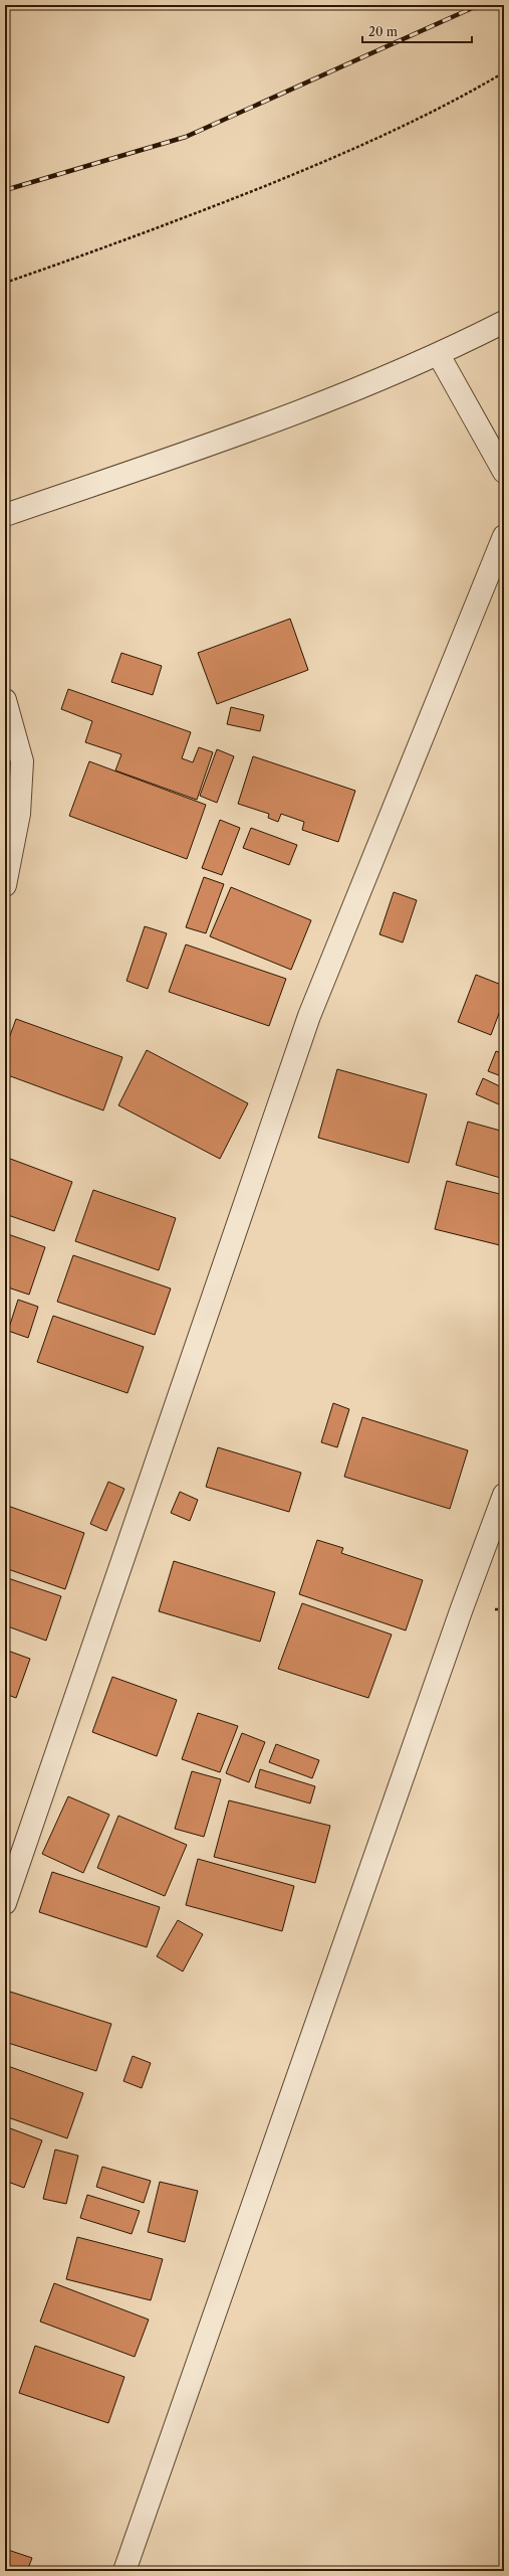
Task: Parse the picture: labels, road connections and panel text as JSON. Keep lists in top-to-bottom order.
{
  "scale_bar": "20 m"
}
